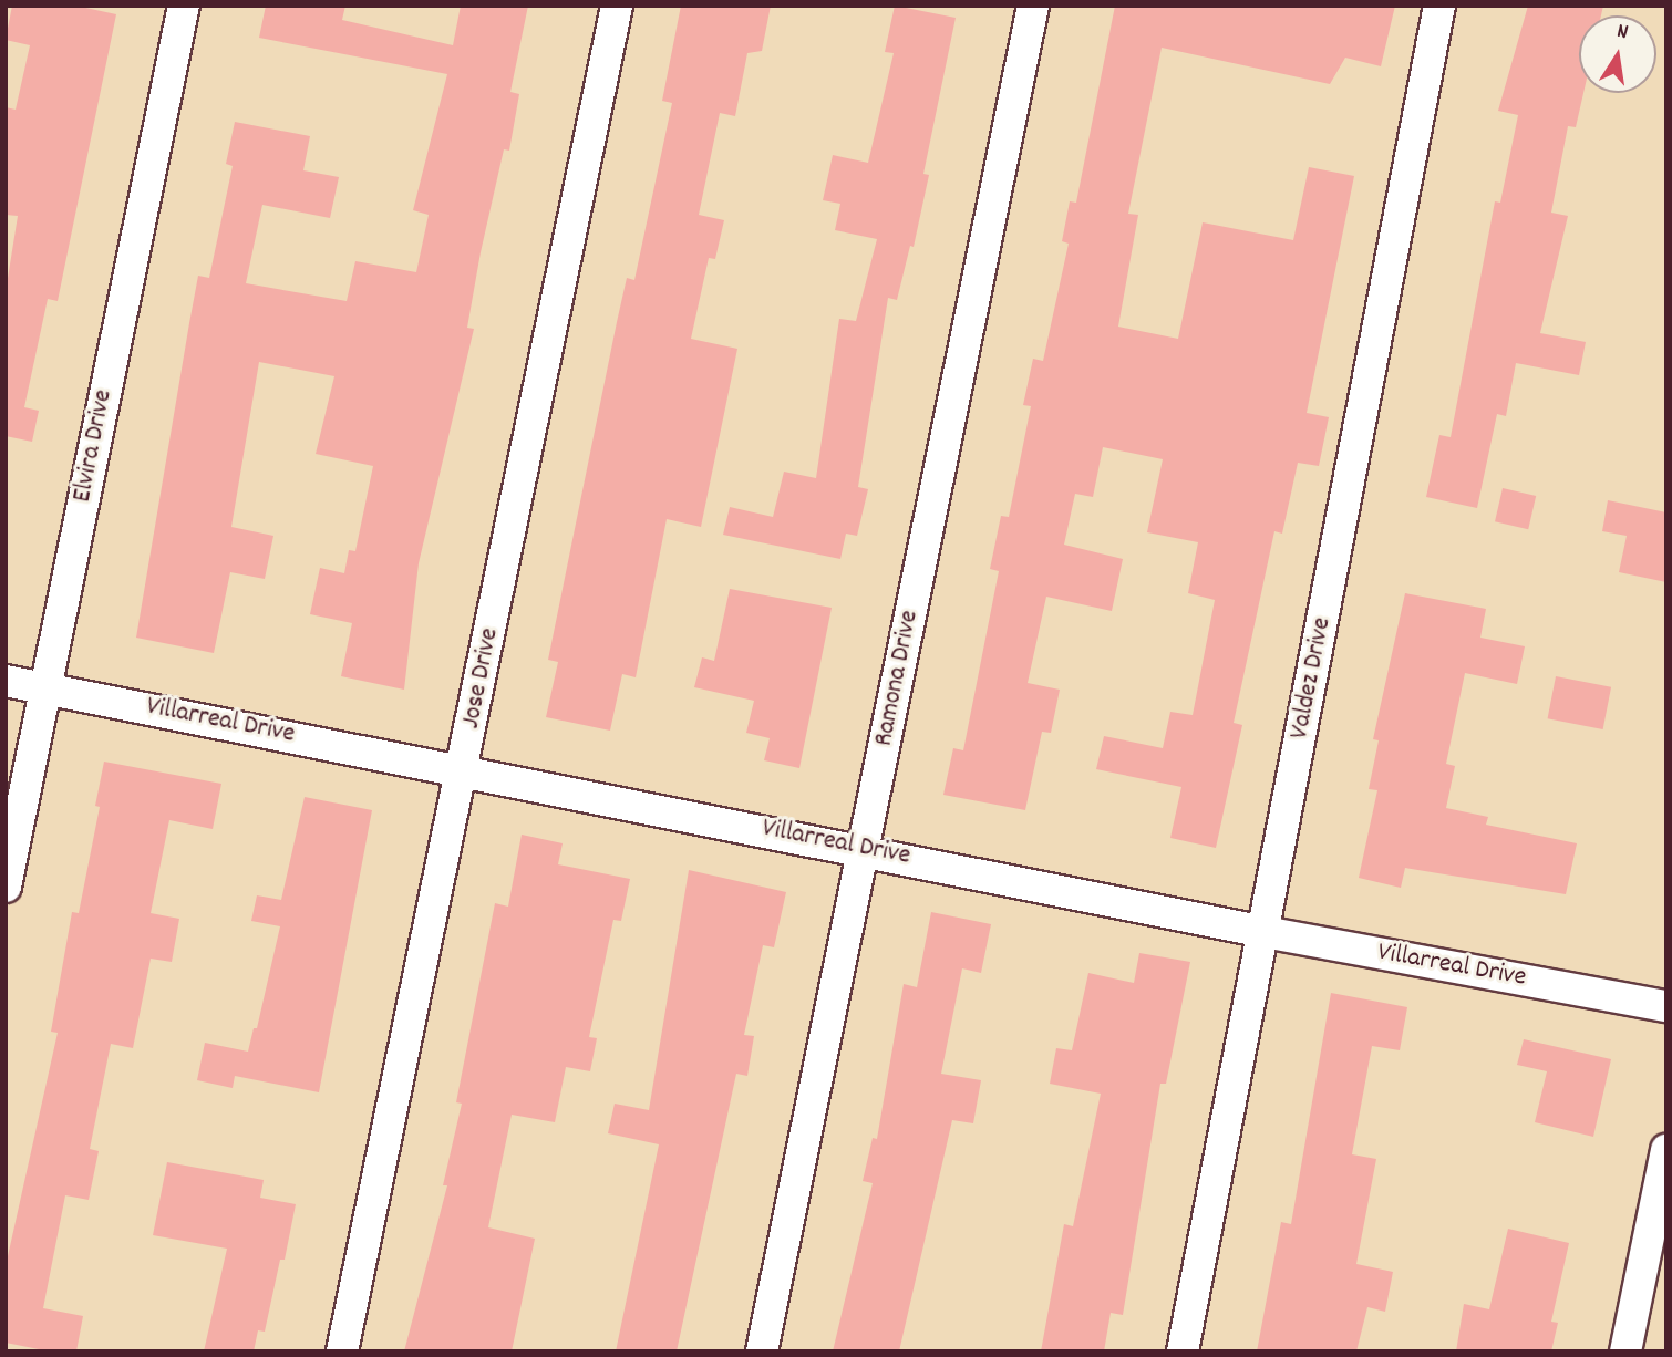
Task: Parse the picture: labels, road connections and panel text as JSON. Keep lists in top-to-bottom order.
{
  "streets": {
    "street": [
      "Elvira Drive",
      "Jose Drive",
      "Ramona Drive",
      "Valdez Drive",
      "Villarreal Drive"
    ]
  },
  "crossings": [
    ["Elvira Drive", "Villarreal Drive"],
    ["Jose Drive", "Villarreal Drive"],
    ["Ramona Drive", "Villarreal Drive"],
    ["Valdez Drive", "Villarreal Drive"]
  ],
  "north": "top"
}
